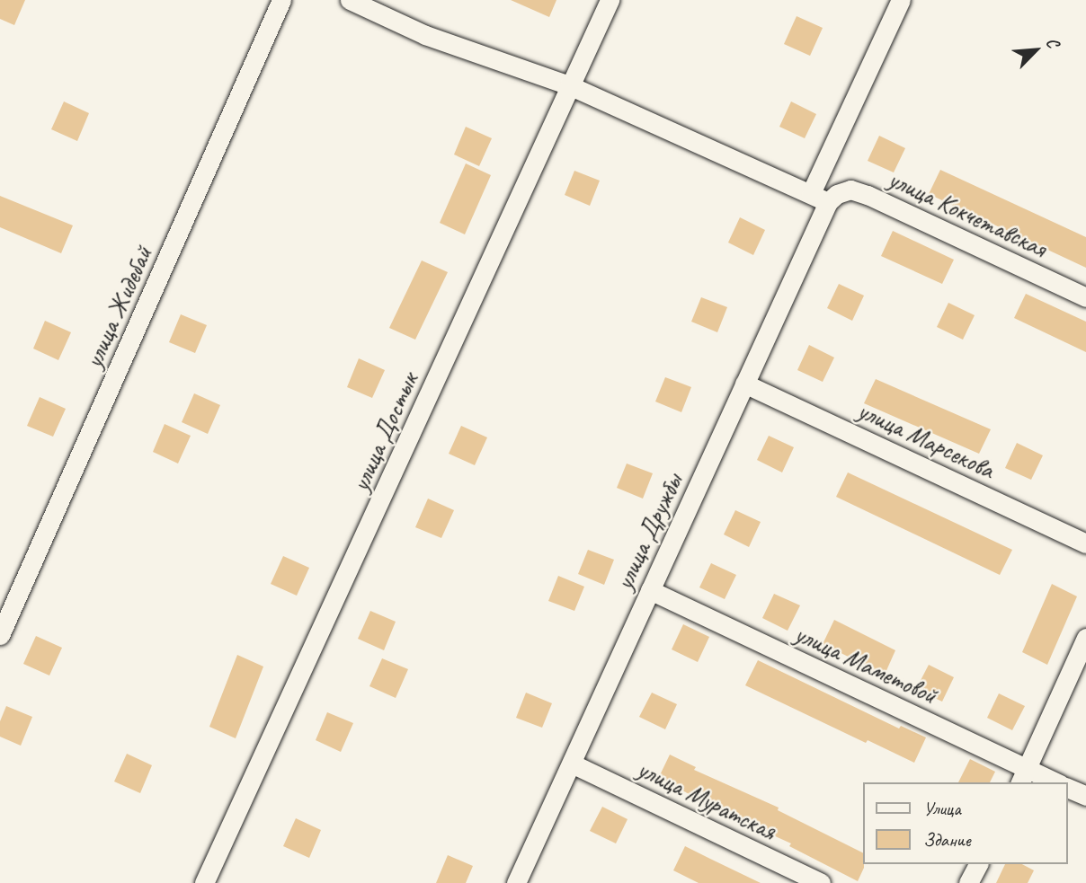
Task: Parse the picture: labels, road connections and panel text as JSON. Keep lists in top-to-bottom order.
{
  "streets": {
    "street": [
      "улица Кокчетавская",
      "улица Жидебай",
      "улица Достык",
      "улица Марсекова",
      "улица Дружбы",
      "улица Маметовой",
      "улица Муратская"
    ]
  },
  "crossings": [
    ["улица Кокчетавская", "улица Дружбы"],
    ["улица Марсекова", "улица Дружбы"],
    ["улица Дружбы", "улица Маметовой"],
    ["улица Дружбы", "улица Муратская"]
  ],
  "legend": ["Улица", "Здание"],
  "north": "top right"
}
